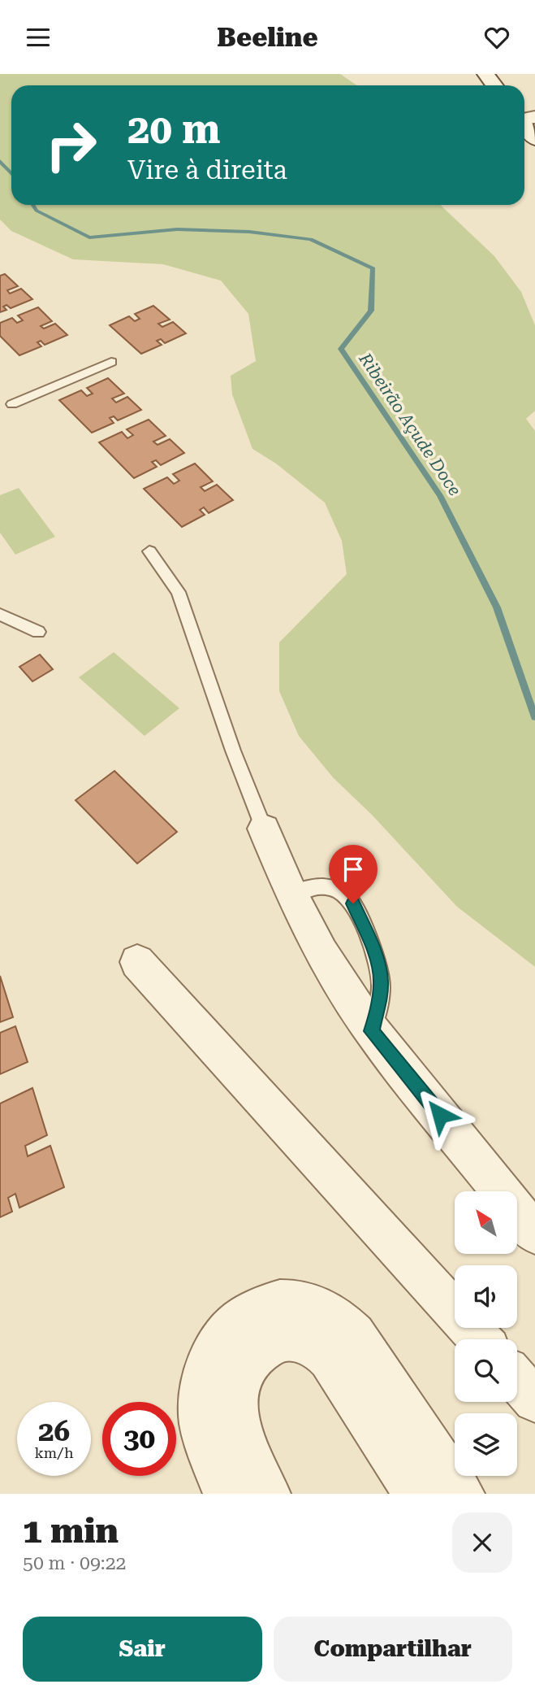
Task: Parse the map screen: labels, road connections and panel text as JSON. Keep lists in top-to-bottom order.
{
  "water": ["Ribeirão Açude Doce"],
  "north": "top left",
  "page": {
    "header": "Beeline",
    "turn": ["20 m", "Vire à direita"],
    "speed": "26 km/h",
    "limit": "30",
    "heading": ["1 min", "50 m · 09:22"],
    "buttons": ["Sair", "Compartilhar"]
  }
}
